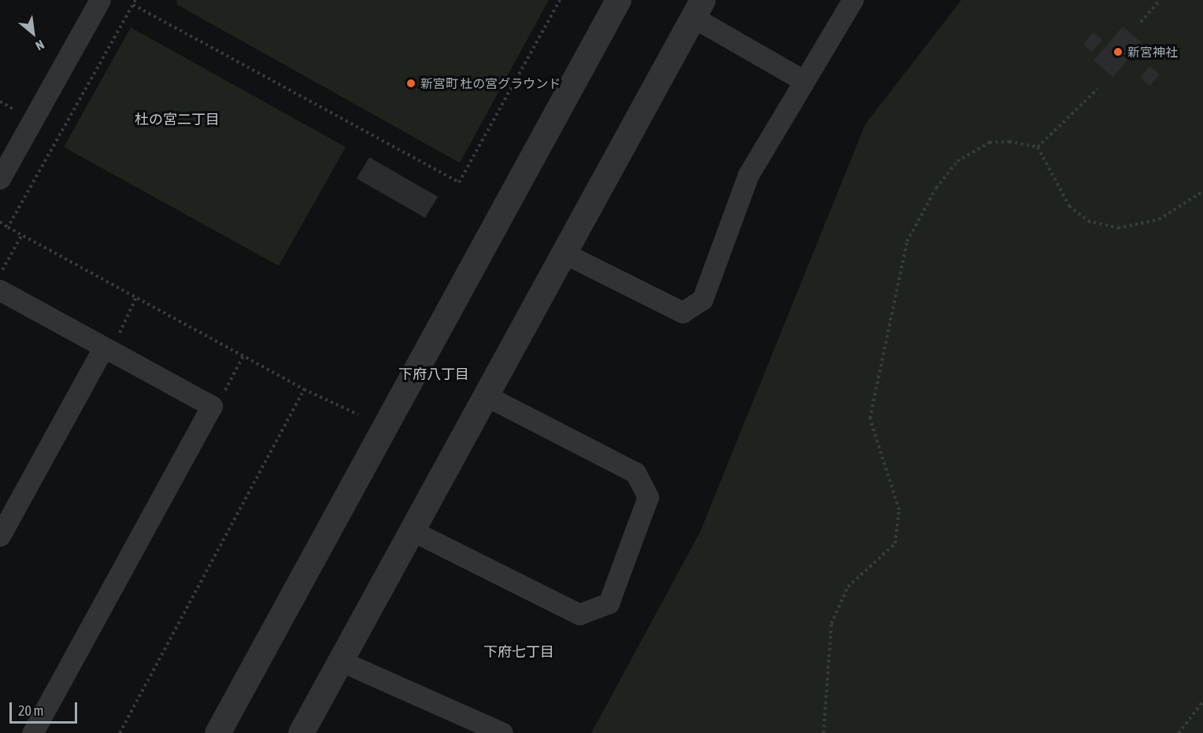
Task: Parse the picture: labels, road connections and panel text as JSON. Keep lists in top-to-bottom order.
{
  "districts": ["杜の宮二丁目", "下府八丁目", "下府七丁目"],
  "places": ["新宮神社", "新宮町 杜の宮グラウンド"],
  "scale_bar": "20 m",
  "north": "bottom right"
}
